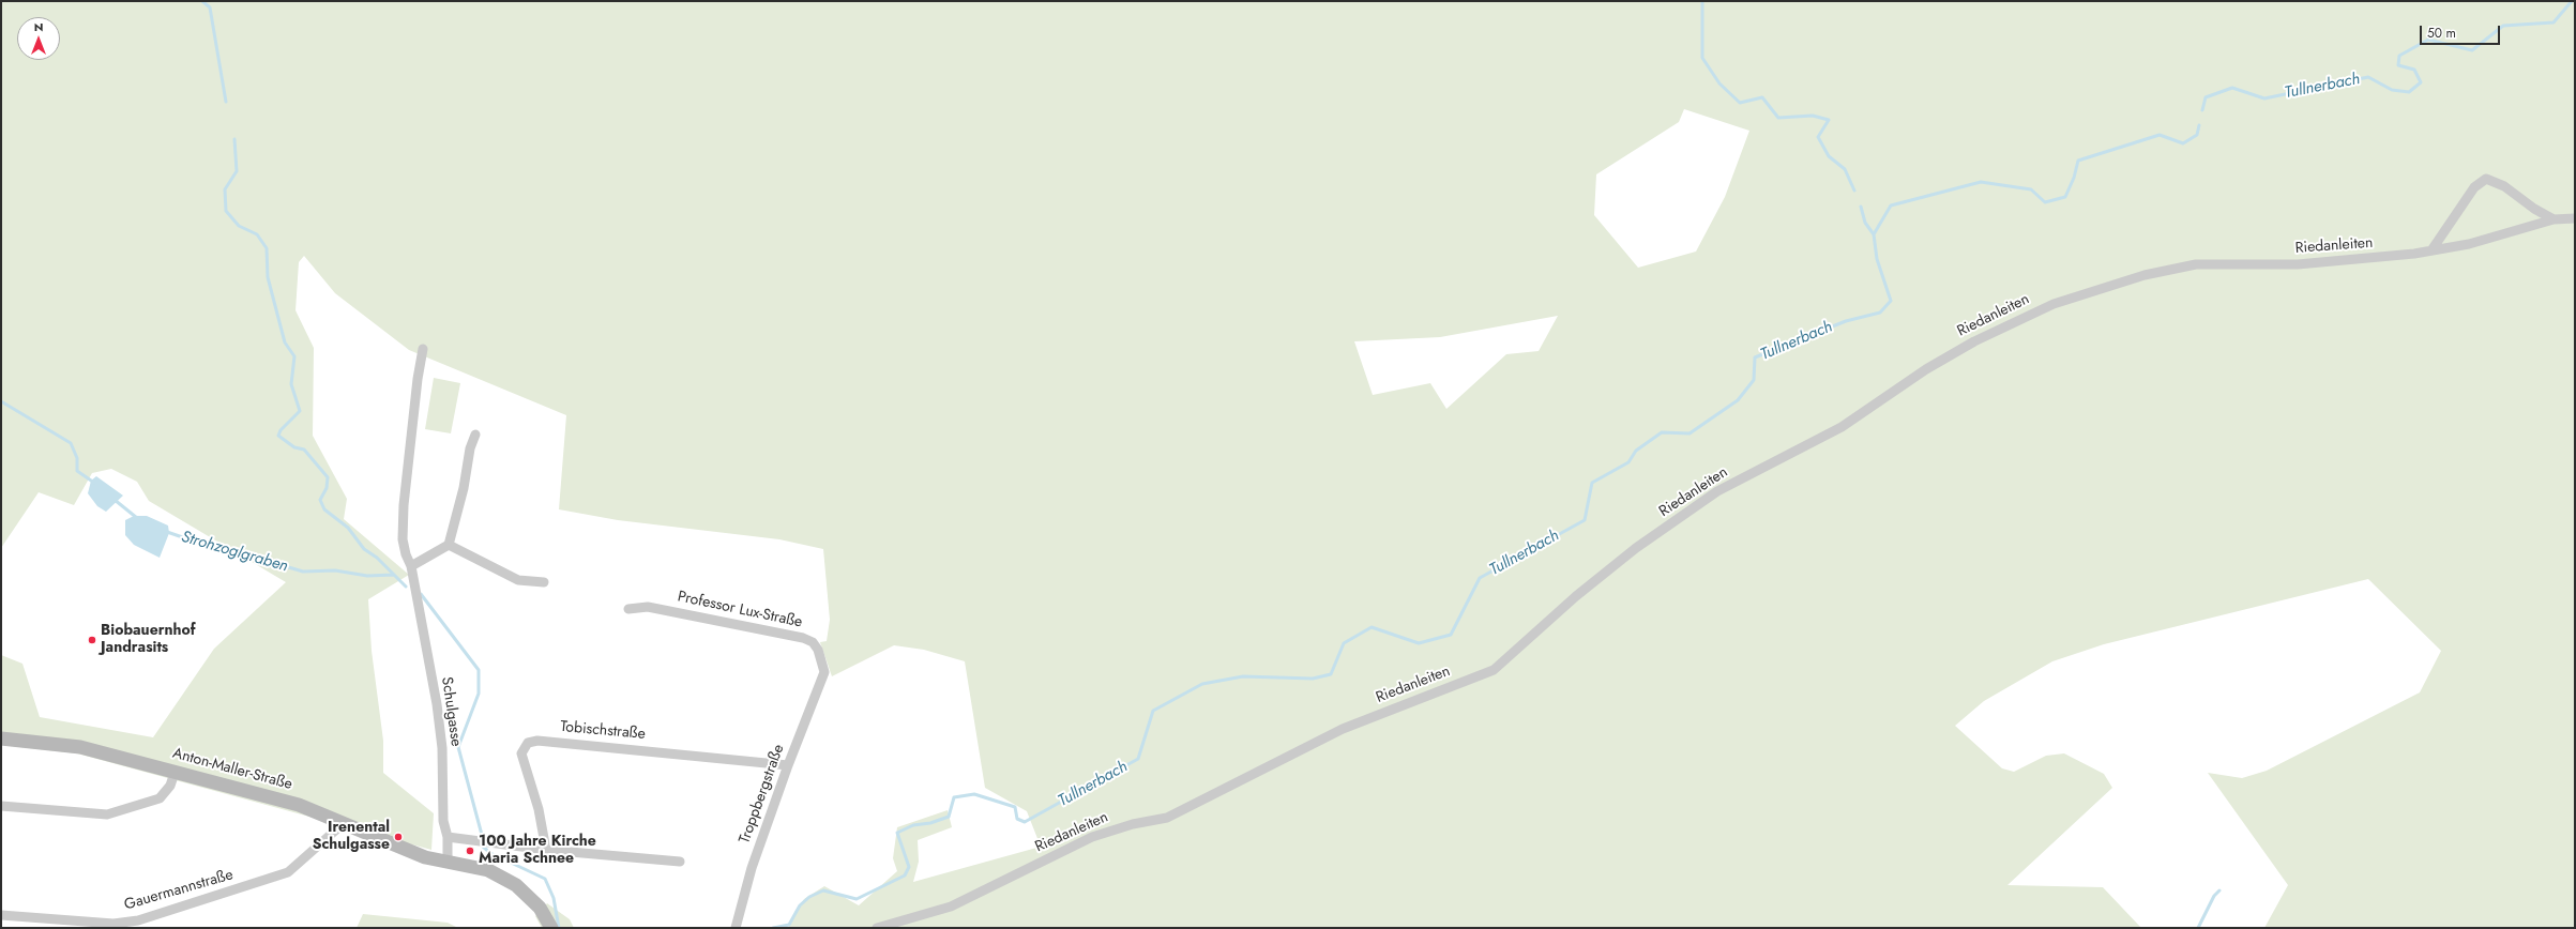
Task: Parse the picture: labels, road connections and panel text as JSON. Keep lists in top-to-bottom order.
{
  "streets": {
    "street": [
      "Riedanleiten",
      "Professor Lux-Straße",
      "Schulgasse",
      "Tobischstraße",
      "Anton-Maller-Straße",
      "Troppbergstraße",
      "Gauermannstraße"
    ]
  },
  "crossings": [
    ["Professor Lux-Straße", "Troppbergstraße"],
    ["Schulgasse", "Anton-Maller-Straße"],
    ["Tobischstraße", "Troppbergstraße"],
    ["Anton-Maller-Straße", "Gauermannstraße"]
  ],
  "water": ["Tullnerbach", "Strohzoglgraben"],
  "places": ["Biobauernhof Jandrasits", "Irenental Schulgasse", "100 Jahre Kirche Maria Schnee"],
  "scale_bar": "50 m",
  "north": "top"
}
